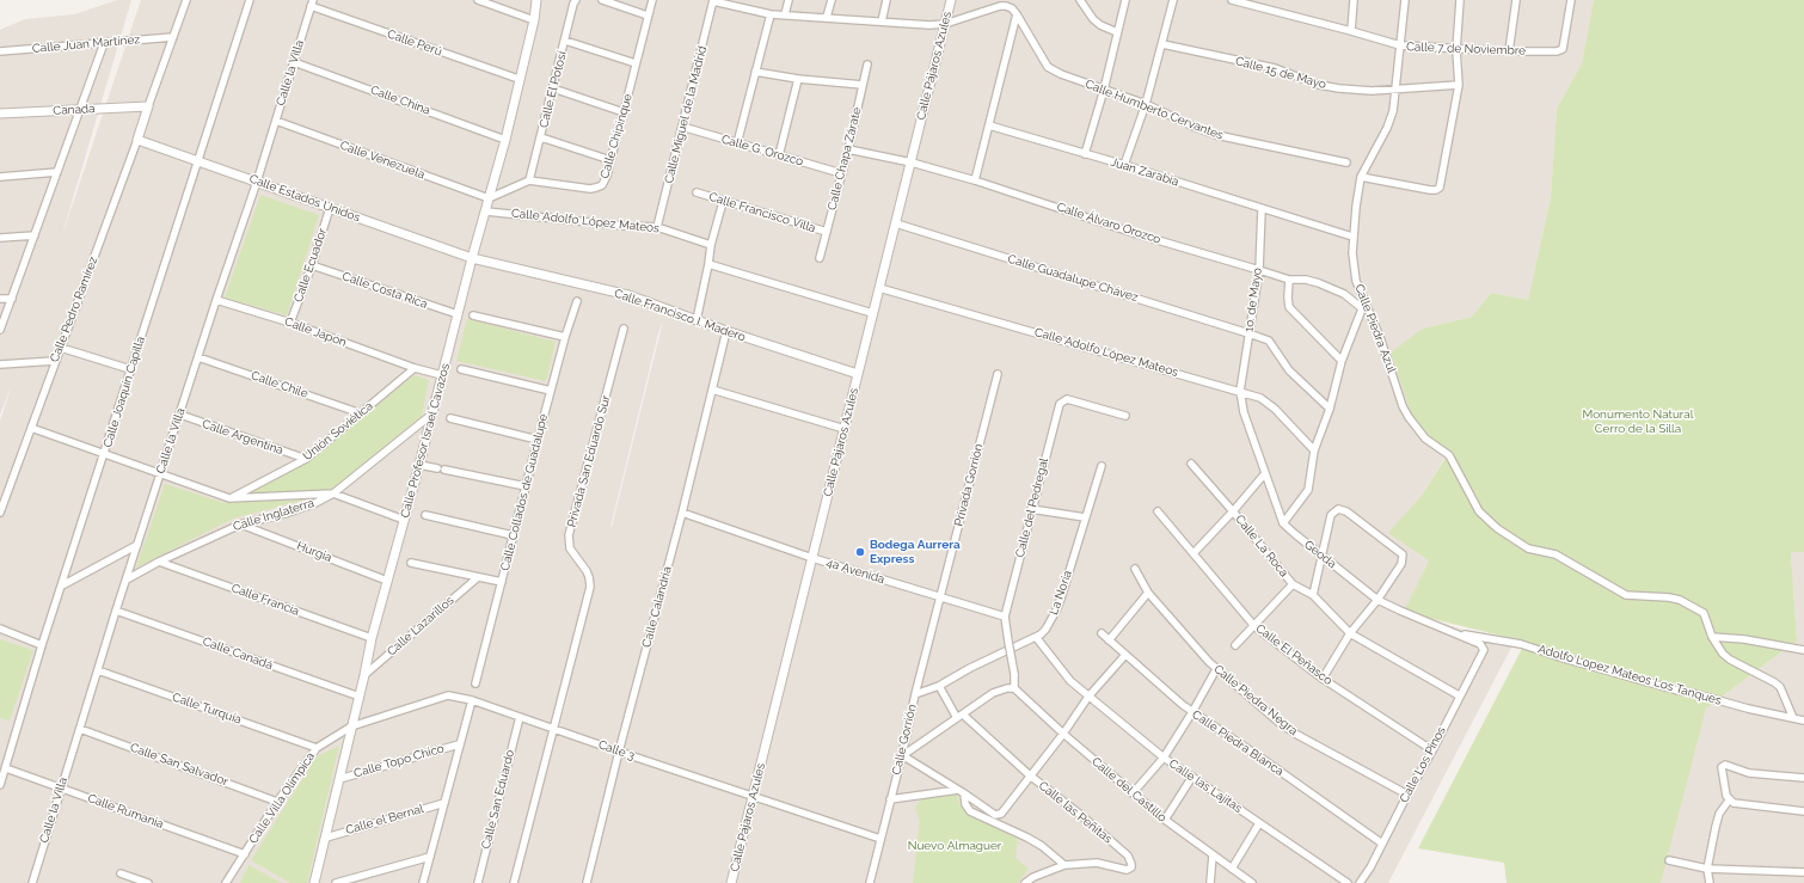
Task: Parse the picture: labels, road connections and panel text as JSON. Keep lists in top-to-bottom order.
{
  "streets": {
    "street": [
      "Calle Perú",
      "Calle Juan Martínez",
      "Calle 7 de Noviembre",
      "Calle Pájaros Azules",
      "Calle la Villa",
      "Calle 15 de Mayo",
      "Calle El Potosí",
      "Calle China",
      "Canada",
      "Calle Humberto Cervantes",
      "Calle Miguel de la Madrid",
      "Calle Chipinque",
      "Calle G. Orozco",
      "Calle Chapa Zárate",
      "Calle Venezuela",
      "Juan Zarabia",
      "Calle Estados Unidos",
      "Calle Francisco Villa",
      "Calle Adolfo López Mateos",
      "Calle Álvaro Orozco",
      "Calle Ecuador",
      "Calle Guadalupe Chávez",
      "Calle Costa Rica",
      "1o. de Mayo",
      "Calle Pedro Ramírez",
      "Calle Francisco I. Madero",
      "Calle Piedra Azul",
      "Calle Japón",
      "Calle Chile",
      "Calle Joaquín Capilla",
      "Unión Soviética",
      "Calle Argentina",
      "Calle Profesor Israel Cavazos",
      "Privada San Eduardo Sur",
      "Privada Gorrión",
      "Calle Collados de Guadalupe",
      "Calle del Pedregal",
      "Calle Inglaterra",
      "Calle La Roca",
      "Hurgia",
      "Geoda",
      "4a Avenida",
      "La Noria",
      "Calle Francia",
      "Calle Calandria",
      "Calle Lazarillos",
      "Calle Canadá",
      "Calle El Peñasco",
      "Adolfo Lopez Mateos Los Tanques",
      "Calle Piedra Negra",
      "Calle Turquía",
      "Calle Gorrión",
      "Calle Piedra Blanca",
      "Calle 3",
      "Calle Topo Chico",
      "Calle San Salvador",
      "Calle Los Pinos",
      "Calle las Lajitas",
      "Calle del Castillo",
      "Calle Villa Olímpica",
      "Calle San Eduardo",
      "Calle Rumania",
      "Calle las Peñitas",
      "Calle el Bernal"
    ]
  },
  "crossings": [
    ["Calle Perú", "Calle la Villa"],
    ["Calle Perú", "Calle Profesor Israel Cavazos"],
    ["Calle 7 de Noviembre", "Calle Piedra Azul"],
    ["Calle Pájaros Azules", "Calle Adolfo López Mateos"],
    ["Calle Pájaros Azules", "Calle Álvaro Orozco"],
    ["Calle Pájaros Azules", "Calle Guadalupe Chávez"],
    ["Calle Pájaros Azules", "Calle Francisco I. Madero"],
    ["Calle Pájaros Azules", "4a Avenida"],
    ["Calle Pájaros Azules", "Calle 3"],
    ["Calle la Villa", "Calle China"],
    ["Calle la Villa", "Calle Venezuela"],
    ["Calle la Villa", "Calle Estados Unidos"],
    ["Calle la Villa", "Calle Japón"],
    ["Calle la Villa", "Calle Chile"],
    ["Calle la Villa", "Calle Argentina"],
    ["Calle la Villa", "Calle Inglaterra"],
    ["Calle la Villa", "Calle Canadá"],
    ["Calle la Villa", "Calle Turquía"],
    ["Calle la Villa", "Calle San Salvador"],
    ["Calle la Villa", "Calle Rumania"],
    ["Calle 15 de Mayo", "Calle Piedra Azul"],
    ["Calle El Potosí", "Calle Chipinque"],
    ["Calle China", "Calle Profesor Israel Cavazos"],
    ["Canada", "Calle Pedro Ramírez"],
    ["Calle Miguel de la Madrid", "Calle G. Orozco"],
    ["Calle Miguel de la Madrid", "Calle Adolfo López Mateos"],
    ["Calle G. Orozco", "Calle Chapa Zárate"],
    ["Calle Chapa Zárate", "Calle Francisco Villa"],
    ["Calle Chapa Zárate", "Calle Álvaro Orozco"],
    ["Calle Venezuela", "Calle Profesor Israel Cavazos"],
    ["Juan Zarabia", "1o. de Mayo"],
    ["Juan Zarabia", "Calle Piedra Azul"],
    ["Calle Estados Unidos", "Calle Ecuador"],
    ["Calle Estados Unidos", "Calle Pedro Ramírez"],
    ["Calle Estados Unidos", "Calle Francisco I. Madero"],
    ["Calle Estados Unidos", "Calle Joaquín Capilla"],
    ["Calle Estados Unidos", "Calle Profesor Israel Cavazos"],
    ["Calle Adolfo López Mateos", "1o. de Mayo"],
    ["Calle Adolfo López Mateos", "Calle Profesor Israel Cavazos"],
    ["Calle Adolfo López Mateos", "Geoda"],
    ["Calle Álvaro Orozco", "1o. de Mayo"],
    ["Calle Ecuador", "Calle Costa Rica"],
    ["Calle Ecuador", "Calle Japón"],
    ["Calle Guadalupe Chávez", "1o. de Mayo"],
    ["Calle Costa Rica", "Calle Profesor Israel Cavazos"],
    ["1o. de Mayo", "Geoda"],
    ["Calle Francisco I. Madero", "Calle Profesor Israel Cavazos"],
    ["Calle Francisco I. Madero", "Calle Calandria"],
    ["Calle Japón", "Unión Soviética"],
    ["Calle Japón", "Calle Profesor Israel Cavazos"],
    ["Calle Chile", "Unión Soviética"],
    ["Calle Joaquín Capilla", "Calle Rumania"],
    ["Unión Soviética", "Calle Argentina"],
    ["Calle Profesor Israel Cavazos", "Calle Inglaterra"],
    ["Calle Profesor Israel Cavazos", "Hurgia"],
    ["Calle Profesor Israel Cavazos", "Calle Francia"],
    ["Calle Profesor Israel Cavazos", "Calle Lazarillos"],
    ["Calle Profesor Israel Cavazos", "Calle Canadá"],
    ["Calle Profesor Israel Cavazos", "Calle 3"],
    ["Calle Profesor Israel Cavazos", "Calle Topo Chico"],
    ["Calle Profesor Israel Cavazos", "Calle Villa Olímpica"],
    ["Calle Profesor Israel Cavazos", "Calle el Bernal"],
    ["Privada San Eduardo Sur", "Calle 3"],
    ["Privada Gorrión", "4a Avenida"],
    ["Privada Gorrión", "Calle Gorrión"],
    ["Calle del Pedregal", "4a Avenida"],
    ["Calle Inglaterra", "Hurgia"],
    ["Calle Inglaterra", "Calle Francia"],
    ["Calle La Roca", "Calle Los Pinos"],
    ["Geoda", "Adolfo Lopez Mateos Los Tanques"],
    ["Geoda", "Calle Los Pinos"],
    ["4a Avenida", "Calle Calandria"],
    ["4a Avenida", "Calle Gorrión"],
    ["La Noria", "Calle las Lajitas"],
    ["La Noria", "Calle las Peñitas"],
    ["Calle Calandria", "Calle 3"],
    ["Calle El Peñasco", "Calle Los Pinos"],
    ["Calle Piedra Negra", "Calle Los Pinos"],
    ["Calle Turquía", "Calle Villa Olímpica"],
    ["Calle Gorrión", "Calle 3"],
    ["Calle Piedra Blanca", "Calle Los Pinos"],
    ["Calle 3", "Calle Villa Olímpica"],
    ["Calle 3", "Calle San Eduardo"],
    ["Calle San Salvador", "Calle Villa Olímpica"],
    ["Calle Villa Olímpica", "Calle Rumania"]
  ],
  "parks": ["Monumento Natural Cerro de la Silla", "Nuevo Almaguer"],
  "places": ["Bodega Aurrera Express"]
}
